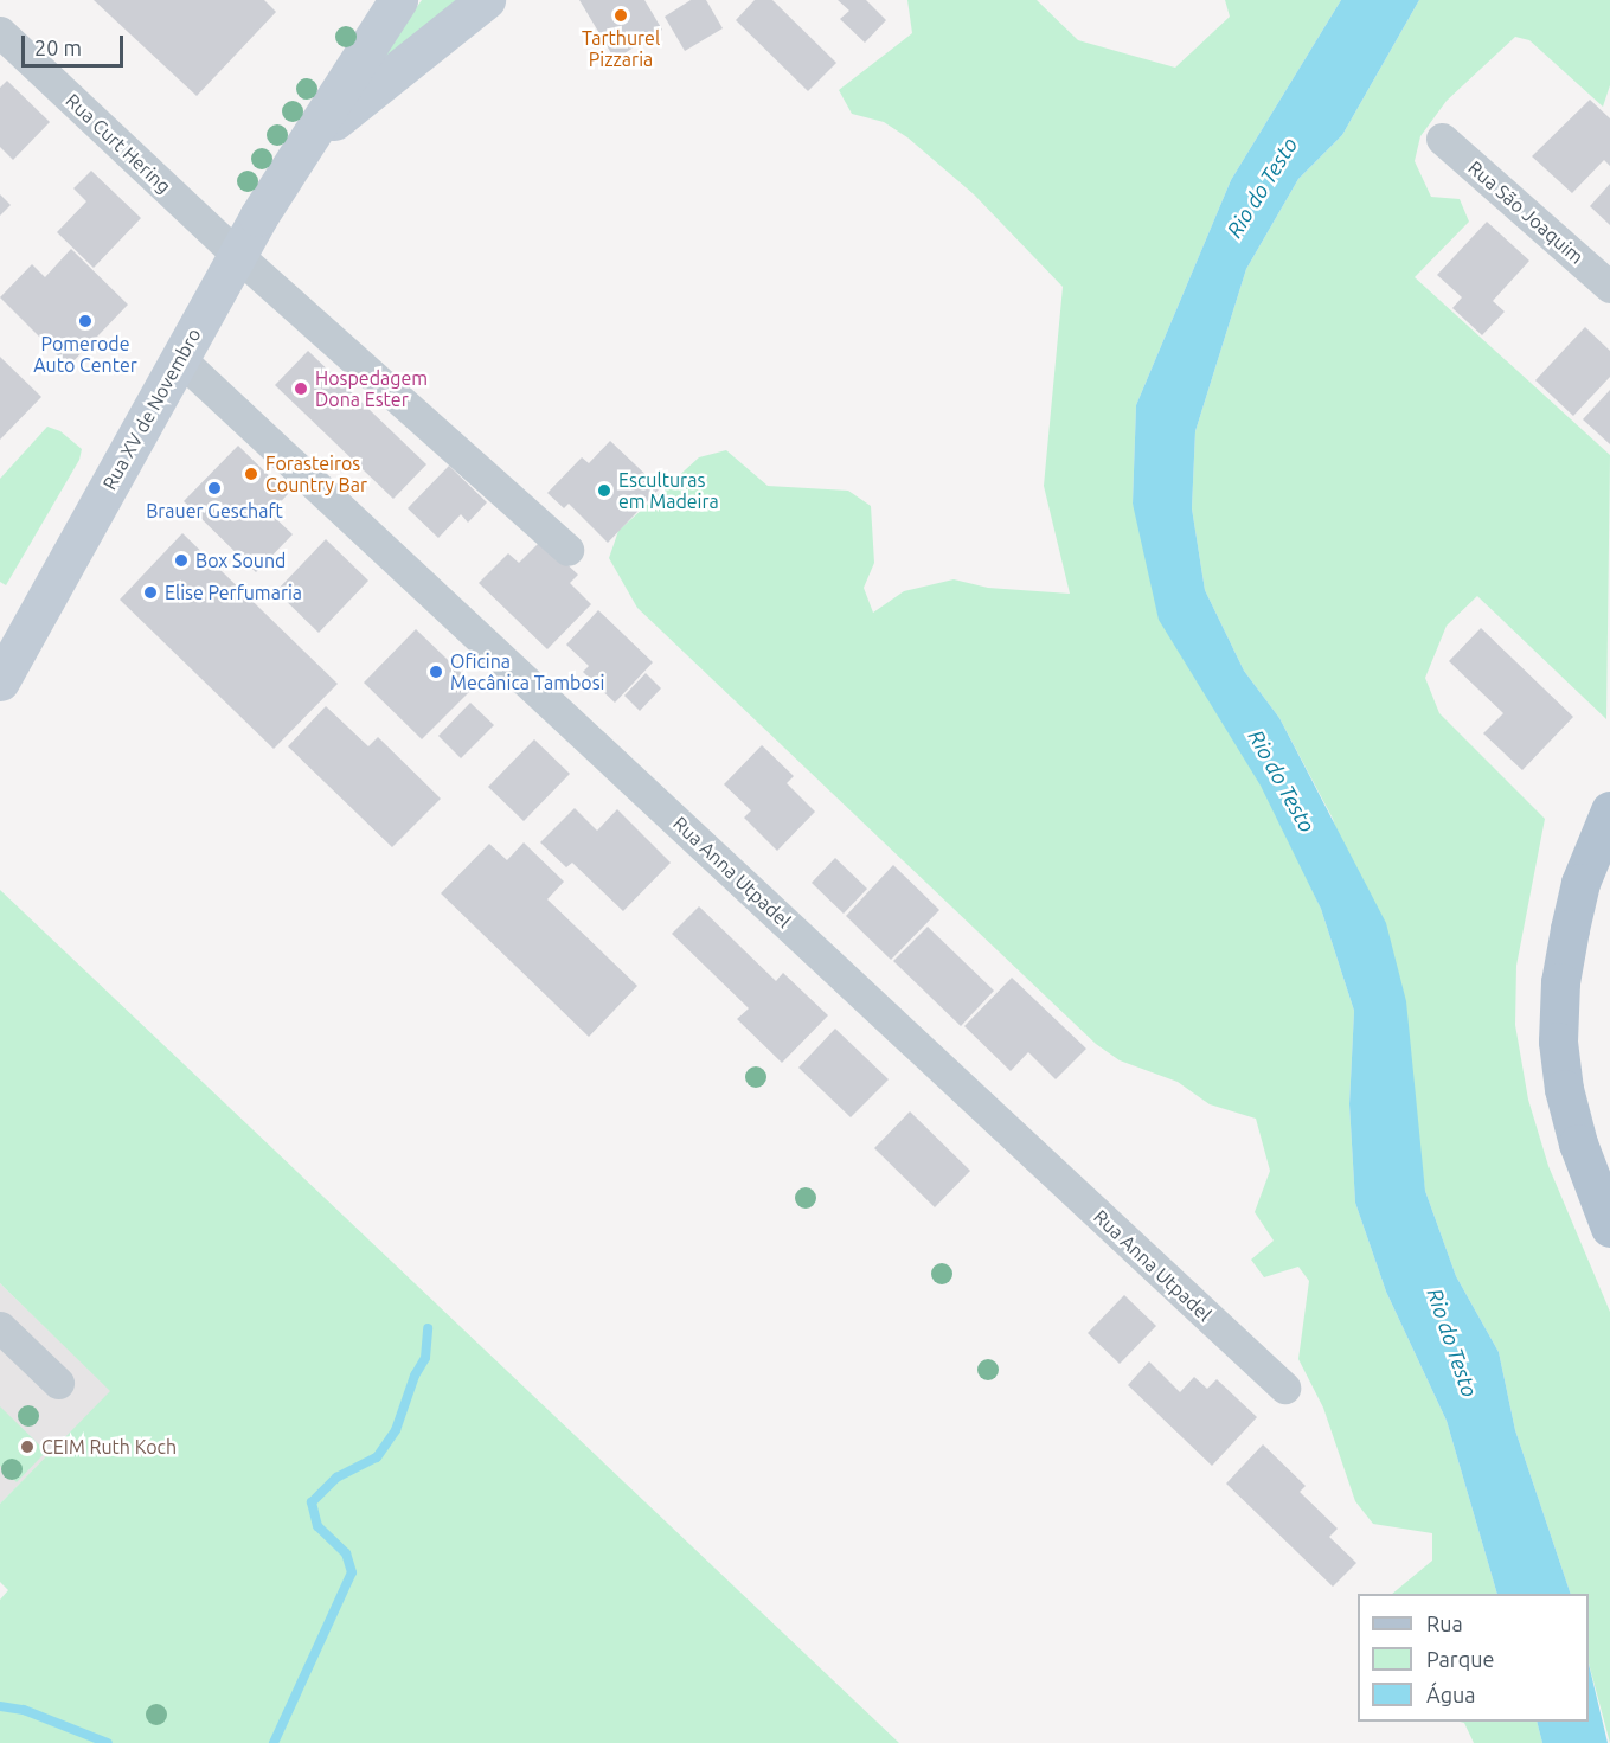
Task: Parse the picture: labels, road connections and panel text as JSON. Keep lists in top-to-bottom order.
{
  "streets": {
    "main road": ["Rua XV de Novembro"],
    "street": ["Rua Curt Hering", "Rua São Joaquim", "Rua Anna Utpadel"]
  },
  "crossings": [
    ["Rua Curt Hering", "Rua XV de Novembro"],
    ["Rua XV de Novembro", "Rua Anna Utpadel"]
  ],
  "water": ["Rio do Testo"],
  "places": [
    "Tarthurel Pizzaria",
    "Pomerode Auto Center",
    "Hospedagem Dona Ester",
    "Forasteiros Country Bar",
    "Brauer Geschaft",
    "Esculturas em Madeira",
    "Box Sound",
    "Elise Perfumaria",
    "Oficina Mecânica Tambosi",
    "CEIM Ruth Koch"
  ],
  "legend": ["Rua", "Parque", "Água"],
  "scale_bar": "20 m"
}
